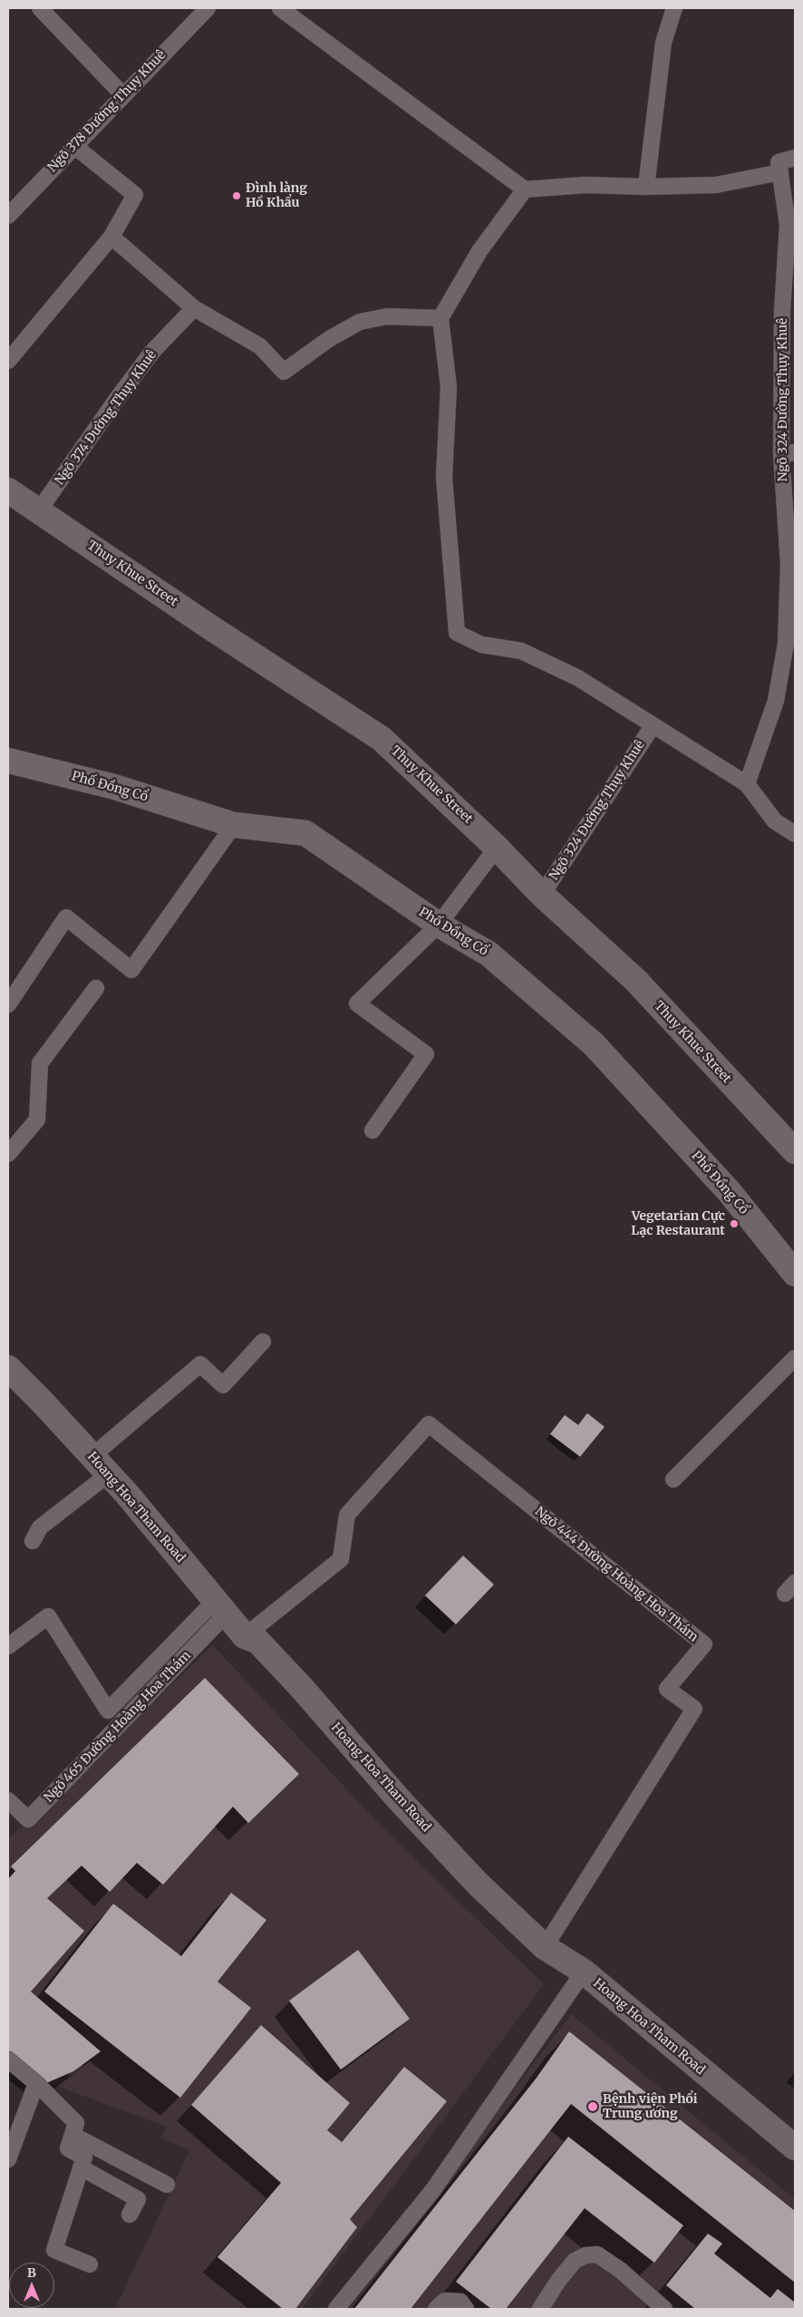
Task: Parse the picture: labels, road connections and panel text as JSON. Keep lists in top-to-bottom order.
{
  "streets": {
    "main road": ["Thuy Khue Street", "Phố Đồng Cổ", "Hoang Hoa Tham Road"],
    "lane": [
      "Ngõ 378 Đường Thụy Khuê",
      "Ngõ 324 Đường Thụy Khuê",
      "Ngõ 374 Đường Thụy Khuê",
      "Ngõ 444 Đường Hoàng Hoa Thám",
      "Ngõ 465 Đường Hoàng Hoa Thám"
    ]
  },
  "crossings": [
    ["Ngõ 324 Đường Thụy Khuê", "Thuy Khue Street"],
    ["Ngõ 374 Đường Thụy Khuê", "Thuy Khue Street"],
    ["Hoang Hoa Tham Road", "Ngõ 444 Đường Hoàng Hoa Thám"],
    ["Hoang Hoa Tham Road", "Ngõ 465 Đường Hoàng Hoa Thám"]
  ],
  "places": ["Đình làng Hồ Khẩu", "Vegetarian Cực Lạc Restaurant", "Bệnh viện Phổi Trung ương"],
  "north": "top"
}
